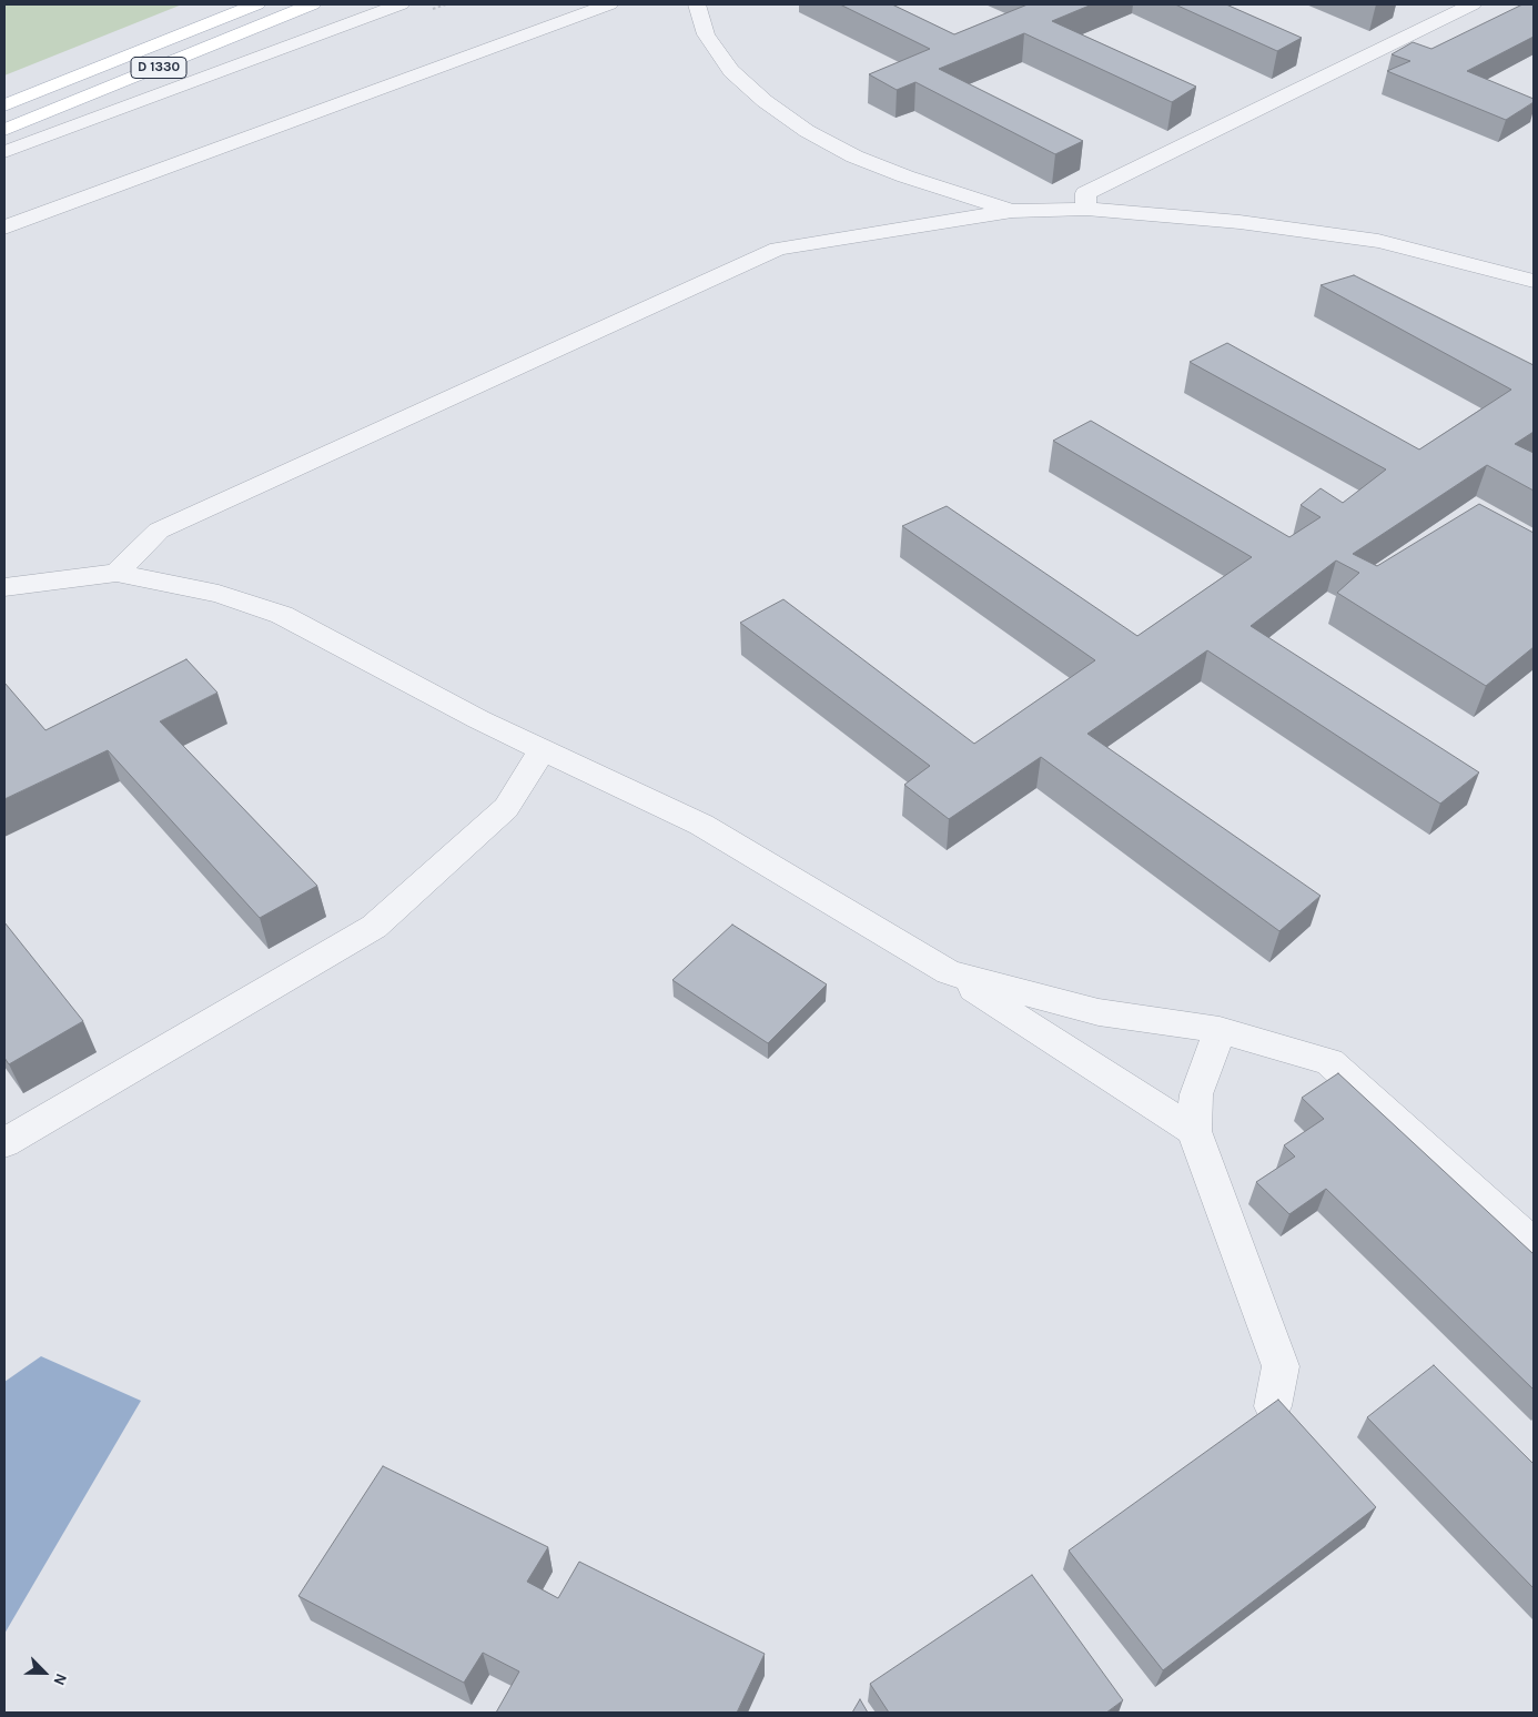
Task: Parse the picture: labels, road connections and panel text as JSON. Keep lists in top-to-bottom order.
{
  "streets": {
    "main road": ["D 1330"]
  },
  "north": "bottom right"
}
